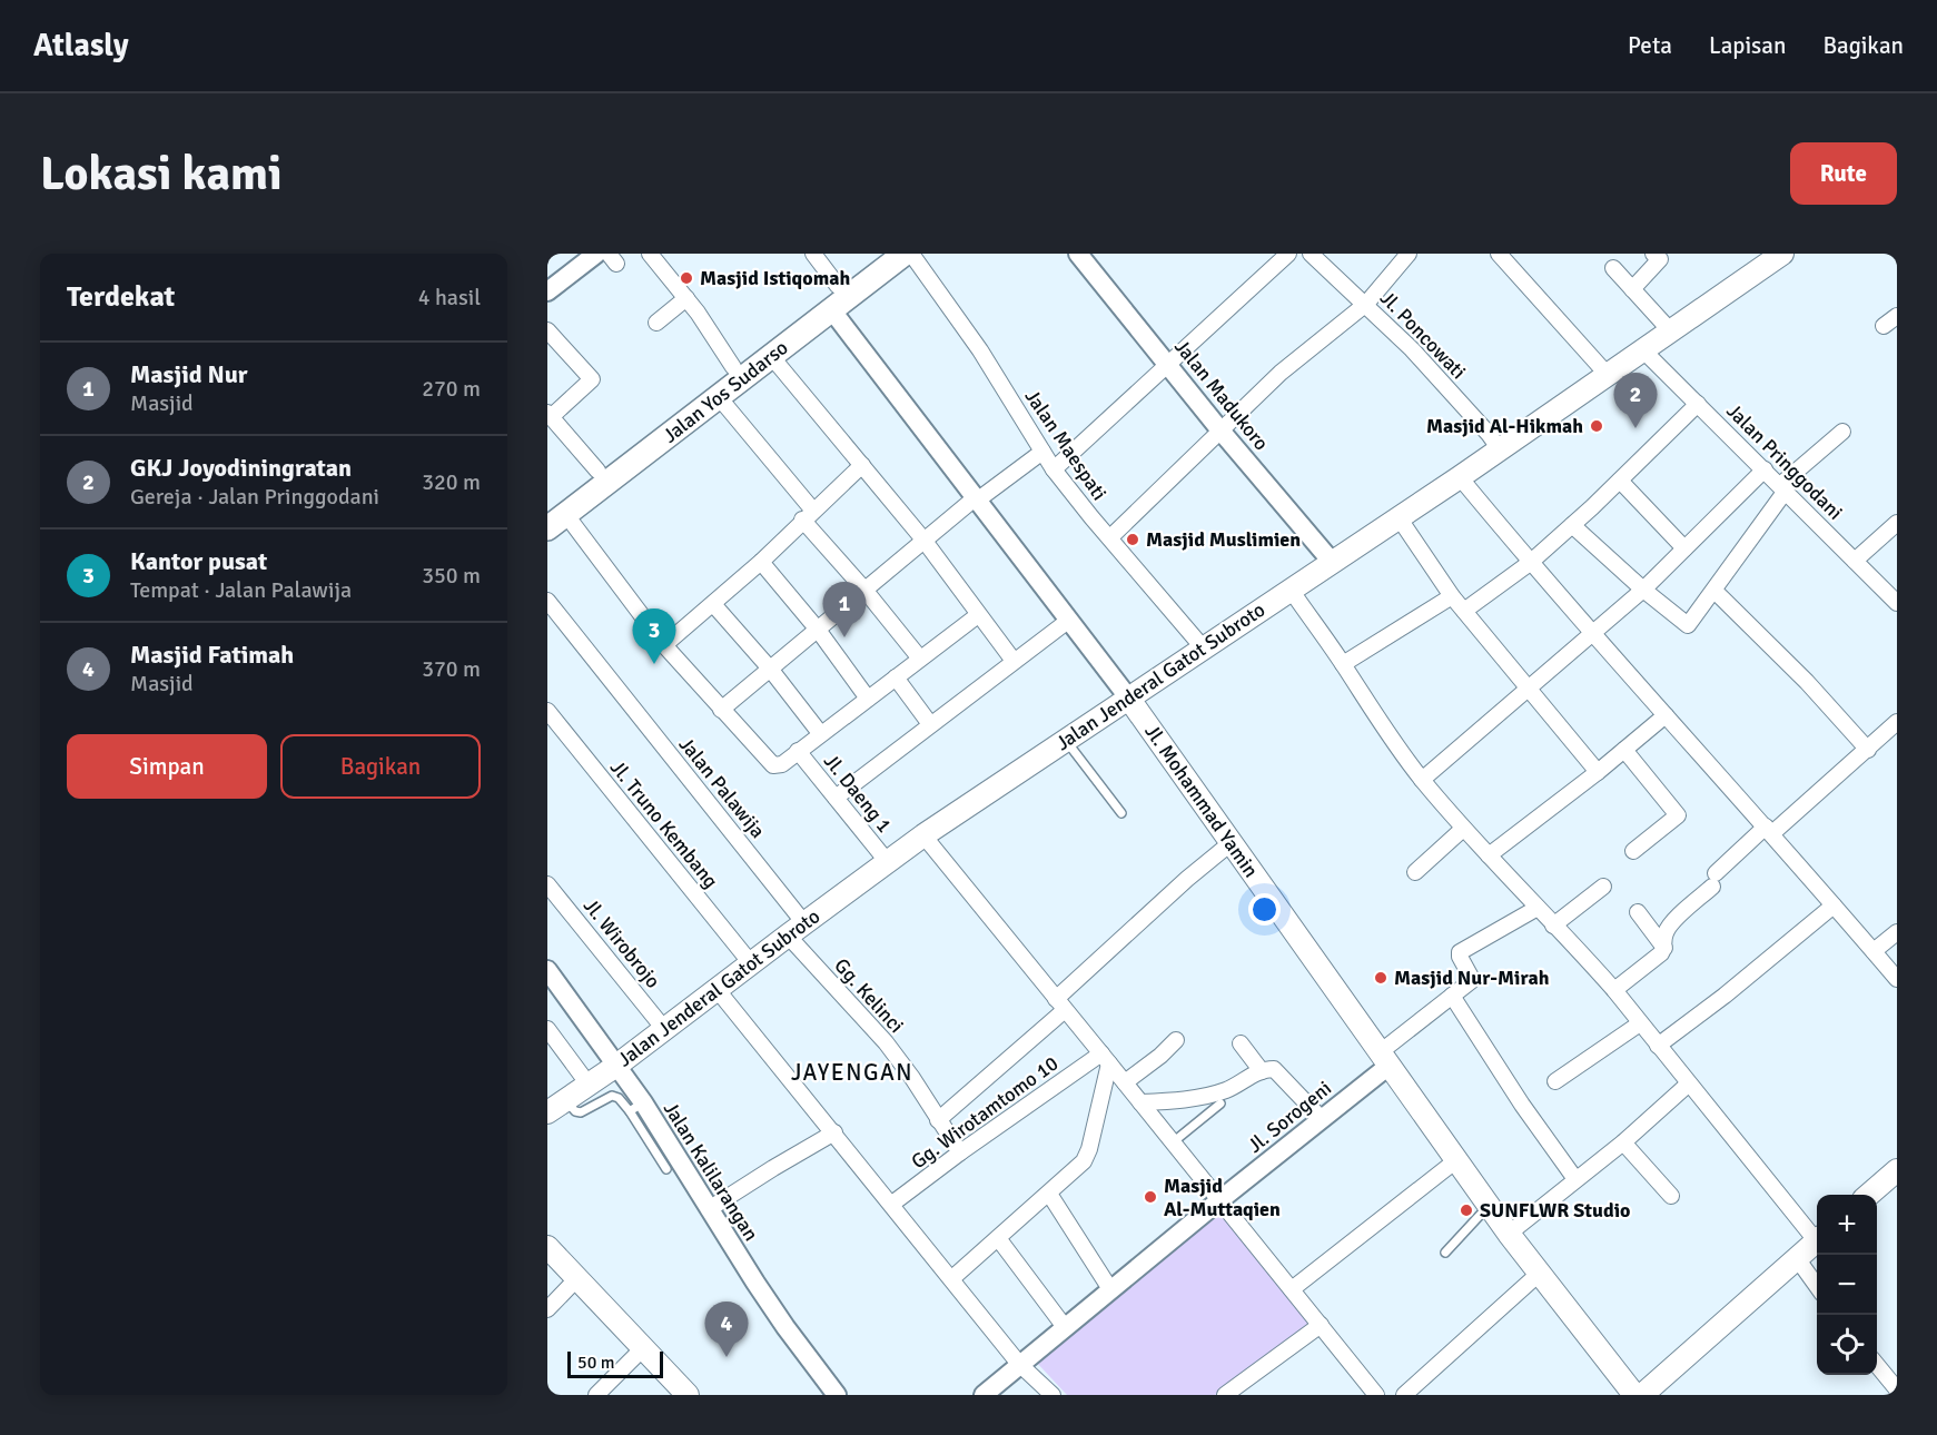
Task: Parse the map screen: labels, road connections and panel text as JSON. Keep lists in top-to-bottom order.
{
  "streets": {
    "main road": ["Jalan Yos Sudarso", "Jalan Jenderal Gatot Subroto", "Jl. Mohammad Yamin"],
    "street": [
      "Jl. Poncowati",
      "Jalan Madukoro",
      "Jalan Maespati",
      "Jalan Pringgodani",
      "Jalan Palawija",
      "Jl. Daeng 1",
      "Jl. Truno Kembang",
      "Jl. Wirobrojo",
      "Gg. Kelinci",
      "Gg. Wirotamtomo 10",
      "Jl. Sorogeni",
      "Jalan Kalilarangan"
    ]
  },
  "crossings": [
    ["Jl. Poncowati", "Jalan Jenderal Gatot Subroto"],
    ["Jalan Yos Sudarso", "Jl. Mohammad Yamin"],
    ["Jalan Madukoro", "Jalan Jenderal Gatot Subroto"],
    ["Jalan Maespati", "Jalan Jenderal Gatot Subroto"],
    ["Jalan Pringgodani", "Jalan Jenderal Gatot Subroto"],
    ["Jalan Jenderal Gatot Subroto", "Jalan Palawija"],
    ["Jalan Jenderal Gatot Subroto", "Jl. Daeng 1"],
    ["Jalan Jenderal Gatot Subroto", "Jl. Mohammad Yamin"],
    ["Jalan Jenderal Gatot Subroto", "Jl. Truno Kembang"],
    ["Jalan Jenderal Gatot Subroto", "Jl. Wirobrojo"],
    ["Jalan Jenderal Gatot Subroto", "Gg. Kelinci"],
    ["Jalan Jenderal Gatot Subroto", "Jalan Kalilarangan"],
    ["Jalan Palawija", "Gg. Kelinci"],
    ["Jl. Mohammad Yamin", "Jl. Sorogeni"],
    ["Gg. Kelinci", "Gg. Wirotamtomo 10"]
  ],
  "districts": ["JAYENGAN"],
  "places": [
    "Masjid Istiqomah",
    "Masjid Al-Hikmah",
    "Masjid Muslimien",
    "Masjid Nur-Mirah",
    "Masjid Al-Muttaqien",
    "SUNFLWR Studio"
  ],
  "scale_bar": "50 m",
  "page": {
    "header": "Atlasly",
    "nav": ["Peta", "Lapisan", "Bagikan"],
    "buttons": [
      "Rute",
      ["Simpan", "Bagikan"]
    ],
    "title": "Lokasi kami",
    "heading": ["Terdekat", "4 hasil"],
    "list": [
      {
        "mark": "1",
        "name": "Masjid Nur",
        "note": "Masjid",
        "value": "270 m"
      },
      {
        "mark": "2",
        "name": "GKJ Joyodiningratan",
        "note": "Gereja · Jalan Pringgodani",
        "value": "320 m"
      },
      {
        "mark": "3",
        "name": "Kantor pusat",
        "note": "Tempat · Jalan Palawija",
        "value": "350 m"
      },
      {
        "mark": "4",
        "name": "Masjid Fatimah",
        "note": "Masjid",
        "value": "370 m"
      }
    ],
    "pins": [
      "2",
      "1",
      "3",
      "4"
    ],
    "map_buttons": ["+", "−"],
    "scale": "50 m"
  }
}
